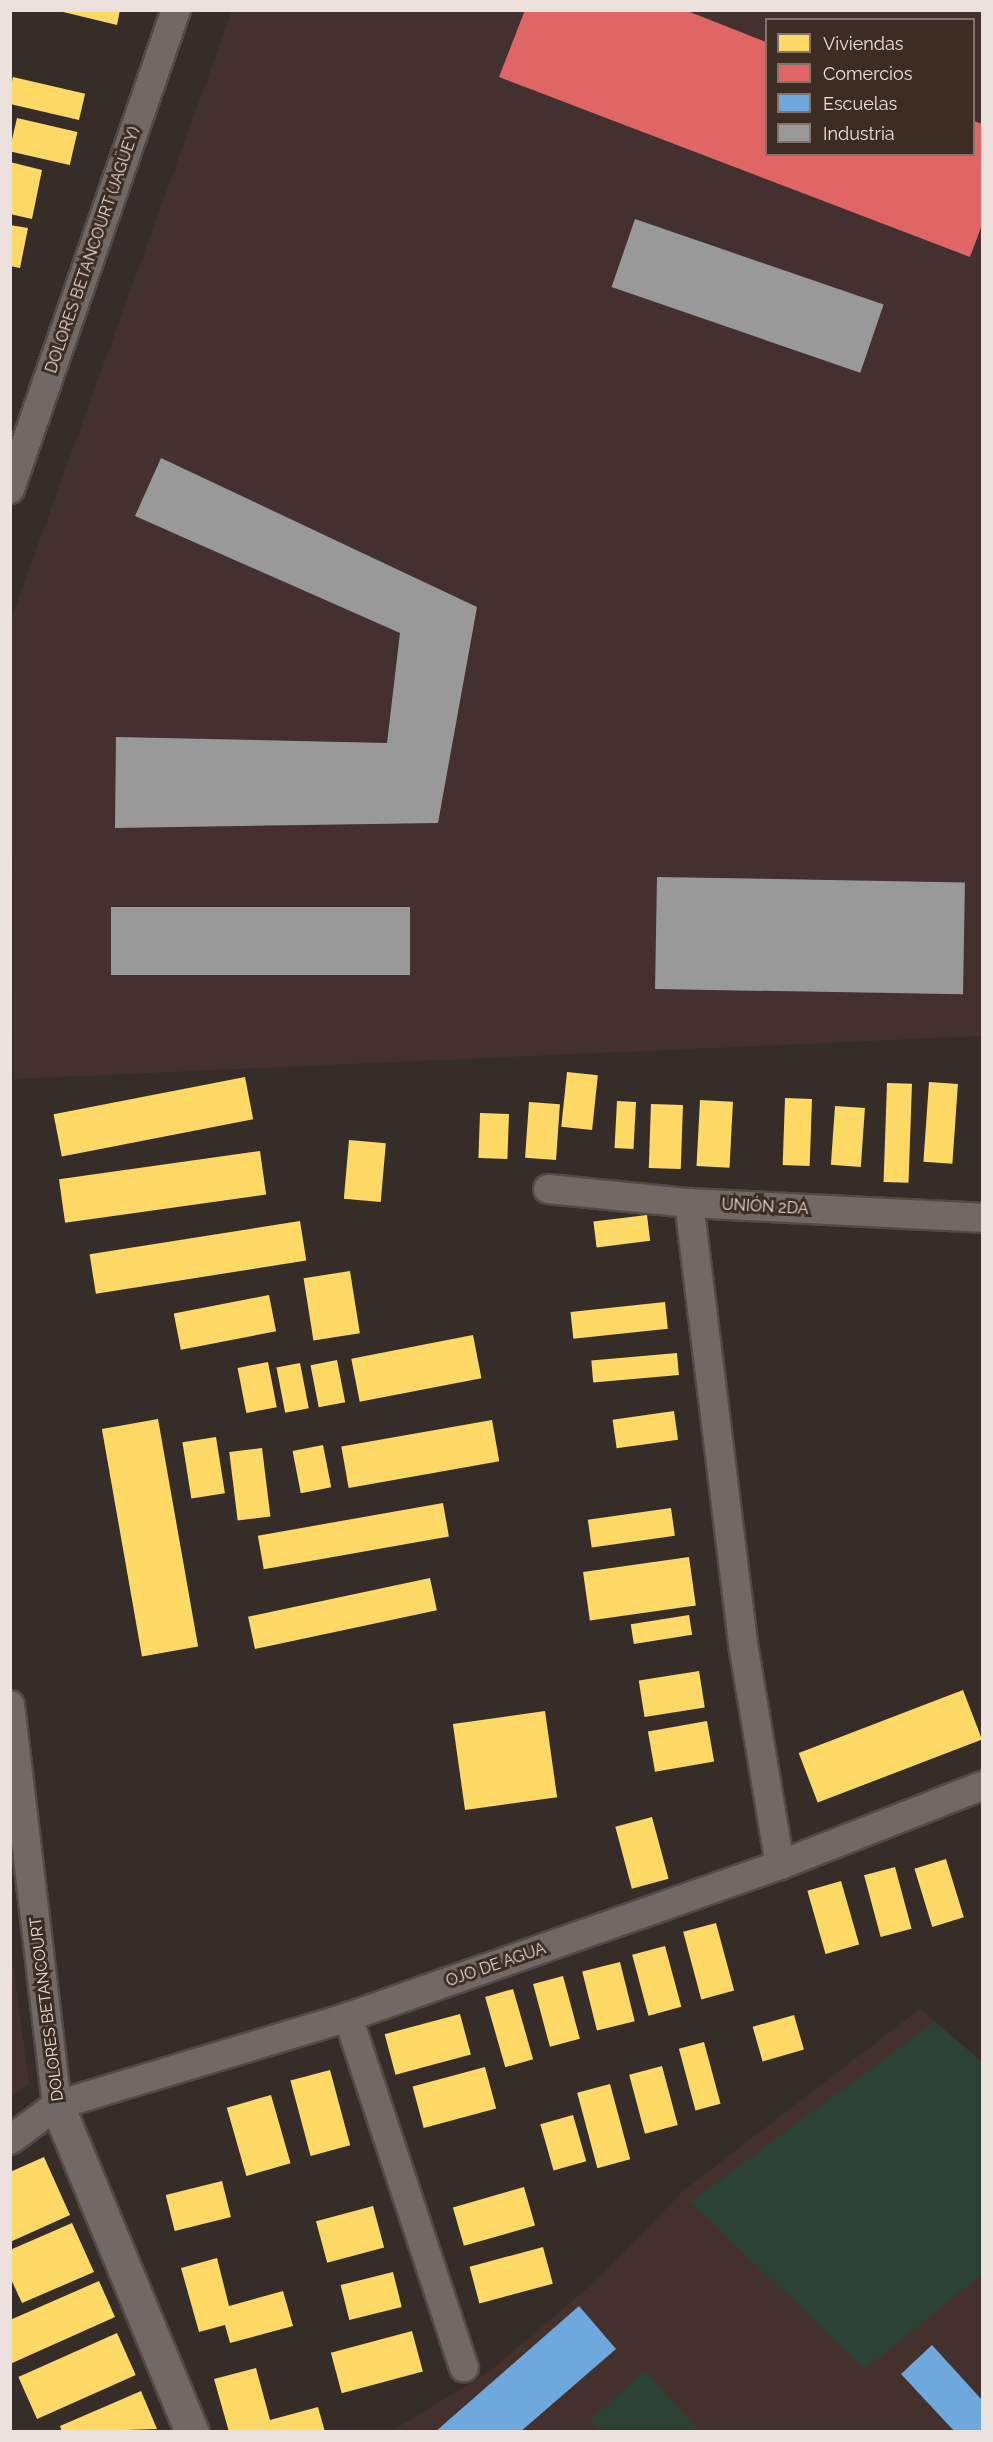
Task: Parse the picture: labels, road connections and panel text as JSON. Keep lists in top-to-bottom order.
{
  "streets": {
    "street": [
      "DOLORES BETANCOURT (JAGÜEY)",
      "UNIÓN 2DA",
      "OJO DE AGUA",
      "DOLORES BETANCOURT"
    ]
  },
  "crossings": [
    ["OJO DE AGUA", "DOLORES BETANCOURT"]
  ],
  "legend": [
    "Viviendas",
    "Comercios",
    "Escuelas",
    "Industria"
  ]
}
